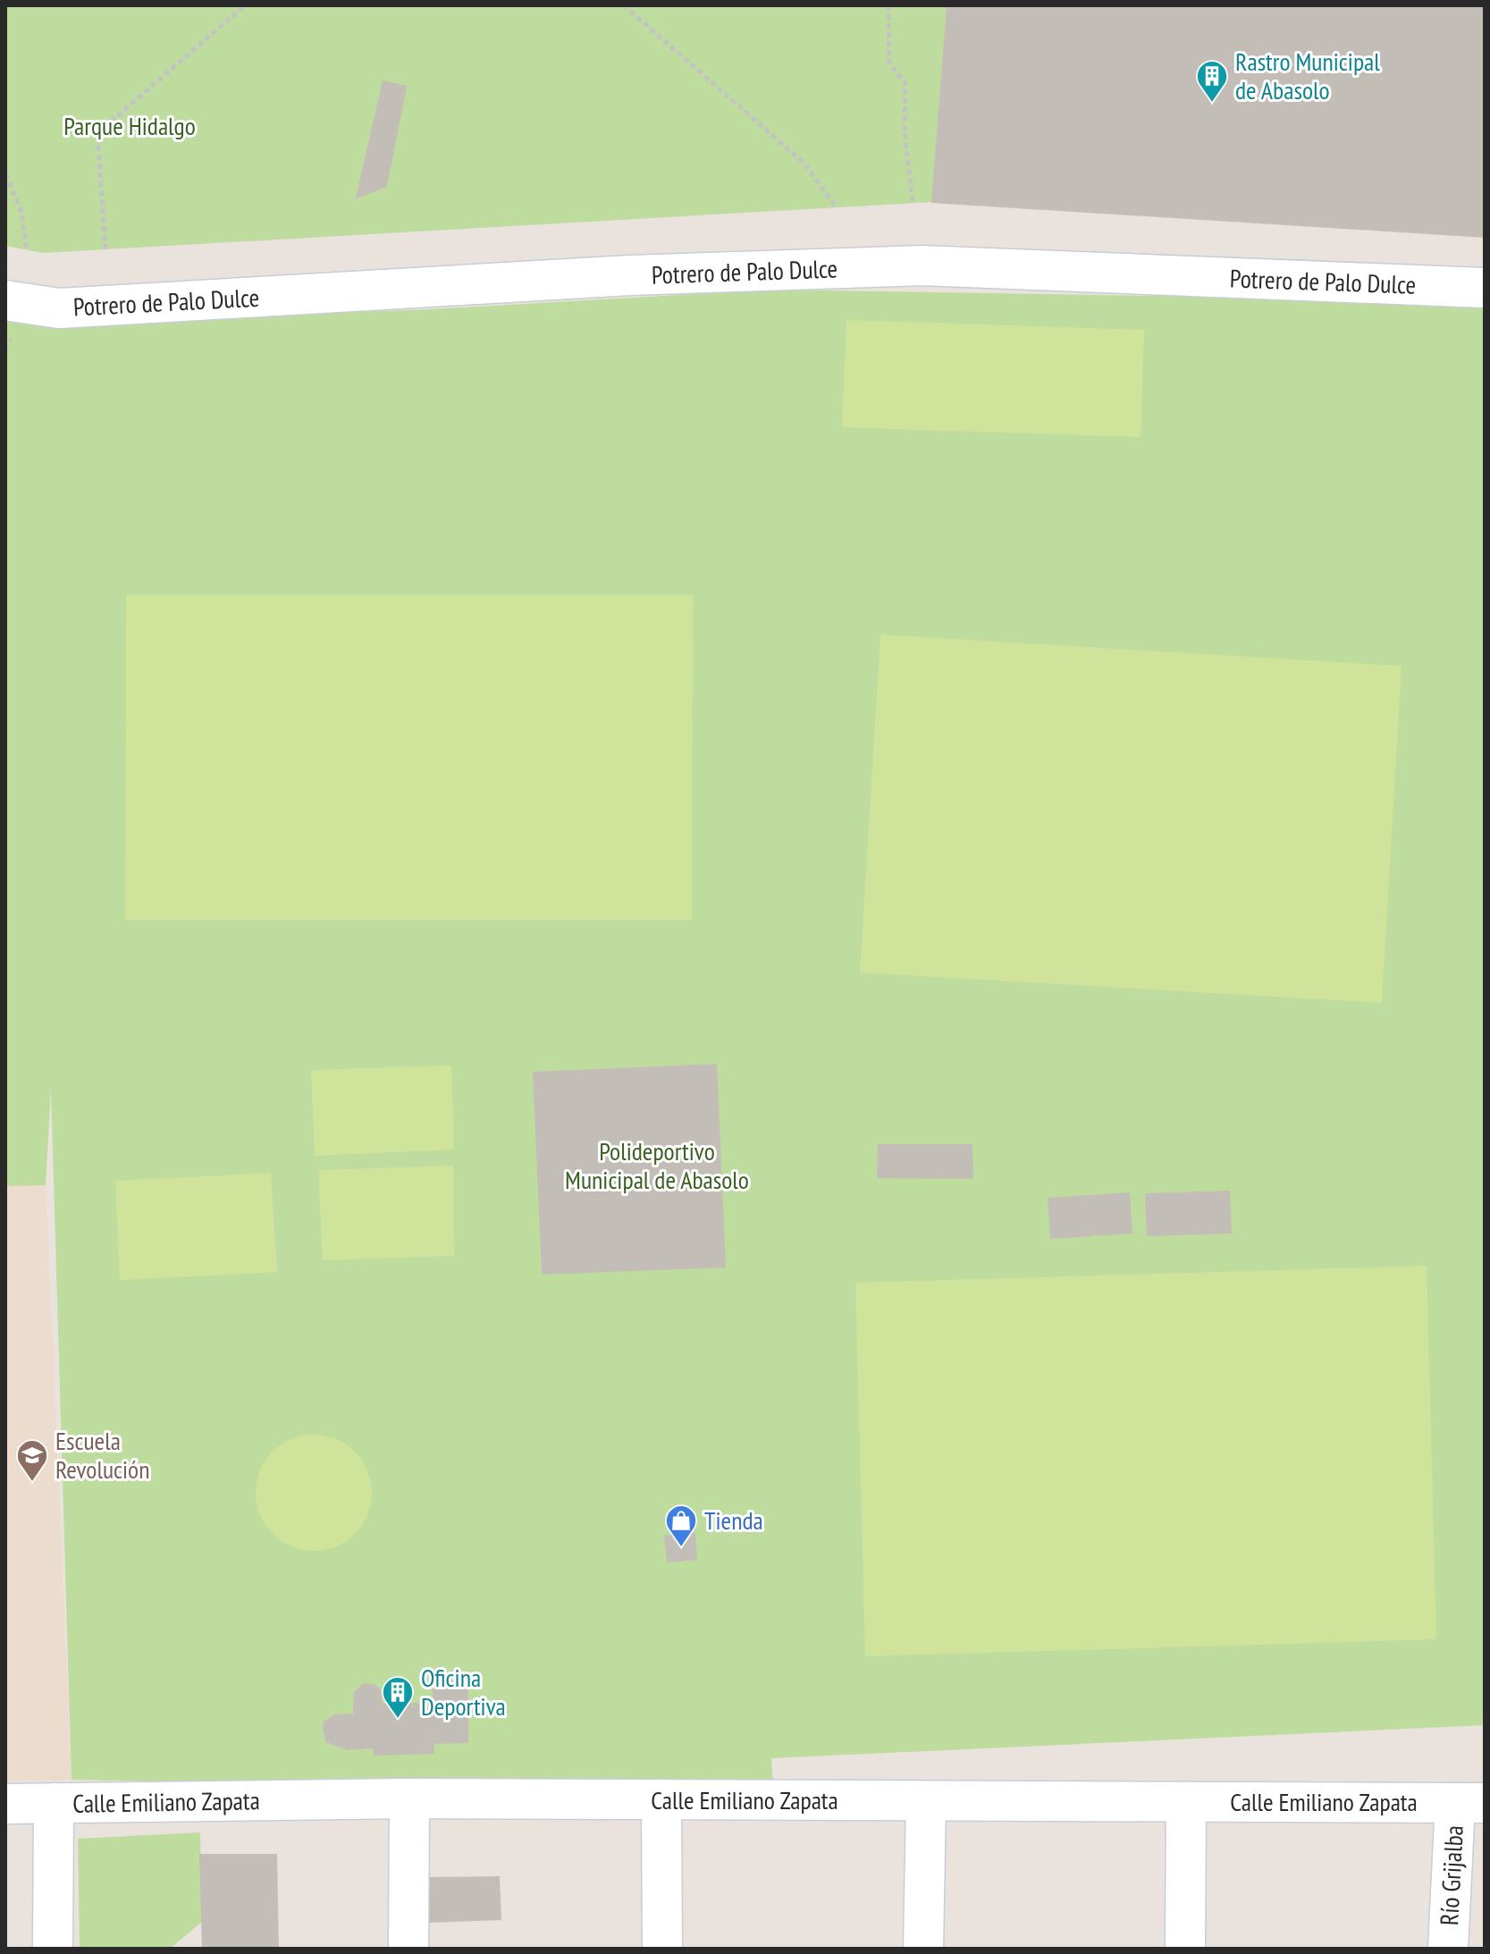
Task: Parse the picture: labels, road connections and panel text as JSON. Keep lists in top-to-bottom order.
{
  "streets": {
    "street": ["Potrero de Palo Dulce", "Calle Emiliano Zapata", "Río Grijalba"]
  },
  "crossings": [
    ["Calle Emiliano Zapata", "Río Grijalba"]
  ],
  "parks": ["Parque Hidalgo", "Polideportivo Municipal de Abasolo"],
  "places": {
    "building": ["Rastro Municipal de Abasolo", "Oficina Deportiva"],
    "school or university": ["Escuela Revolución"],
    "shop": ["Tienda"]
  }
}
